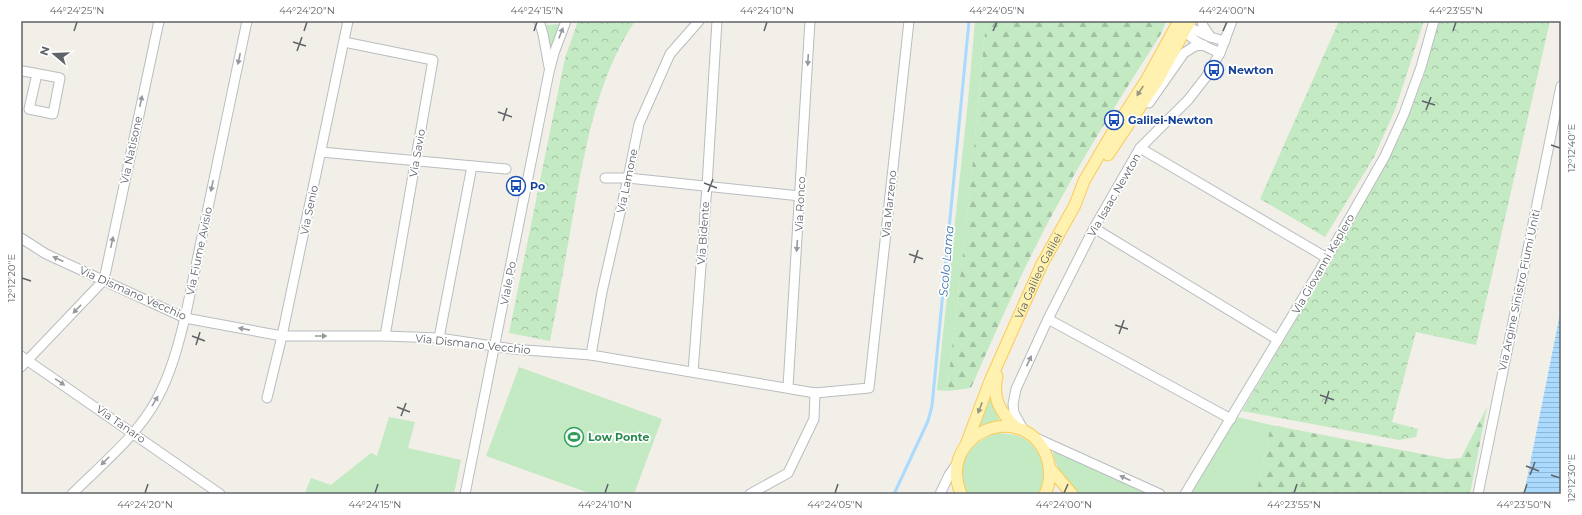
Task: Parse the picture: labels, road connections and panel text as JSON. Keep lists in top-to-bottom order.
{
  "streets": {
    "main road": ["Via Galileo Galilei"],
    "street": [
      "Via Natisone",
      "Via Savio",
      "Via Lamone",
      "Via Isaac Newton",
      "Via Ronco",
      "Via Marzeno",
      "Via Senio",
      "Via Bidente",
      "Via Fiume Avisio",
      "Via Giovanni Keplero",
      "Viale Po",
      "Via Argine Sinistro Fiumi Uniti",
      "Via Dismano Vecchio",
      "Via Tanaro"
    ]
  },
  "crossings": [
    ["Via Natisone", "Via Dismano Vecchio"],
    ["Via Savio", "Via Senio"],
    ["Via Savio", "Via Dismano Vecchio"],
    ["Via Lamone", "Via Dismano Vecchio"],
    ["Via Isaac Newton", "Via Galileo Galilei"],
    ["Via Ronco", "Via Dismano Vecchio"],
    ["Via Marzeno", "Via Dismano Vecchio"],
    ["Via Senio", "Via Dismano Vecchio"],
    ["Via Bidente", "Via Dismano Vecchio"],
    ["Via Fiume Avisio", "Via Dismano Vecchio"],
    ["Via Fiume Avisio", "Via Tanaro"],
    ["Viale Po", "Via Dismano Vecchio"]
  ],
  "one_way": ["Via Natisone", "Via Ronco", "Via Tanaro"],
  "water": ["Scolo Lama"],
  "places": {
    "bus stop": ["Newton", "Galilei-Newton", "Po"],
    "sports": ["Low Ponte"]
  },
  "north": "left",
  "coordinates": [
    "44°24'25\"N",
    "44°24'20\"N",
    "44°24'15\"N",
    "44°24'10\"N",
    "44°24'05\"N",
    "44°24'00\"N",
    "44°23'55\"N",
    "12°12'40\"E",
    "12°12'20\"E",
    "12°12'30\"E",
    "44°23'50\"N"
  ]
}
